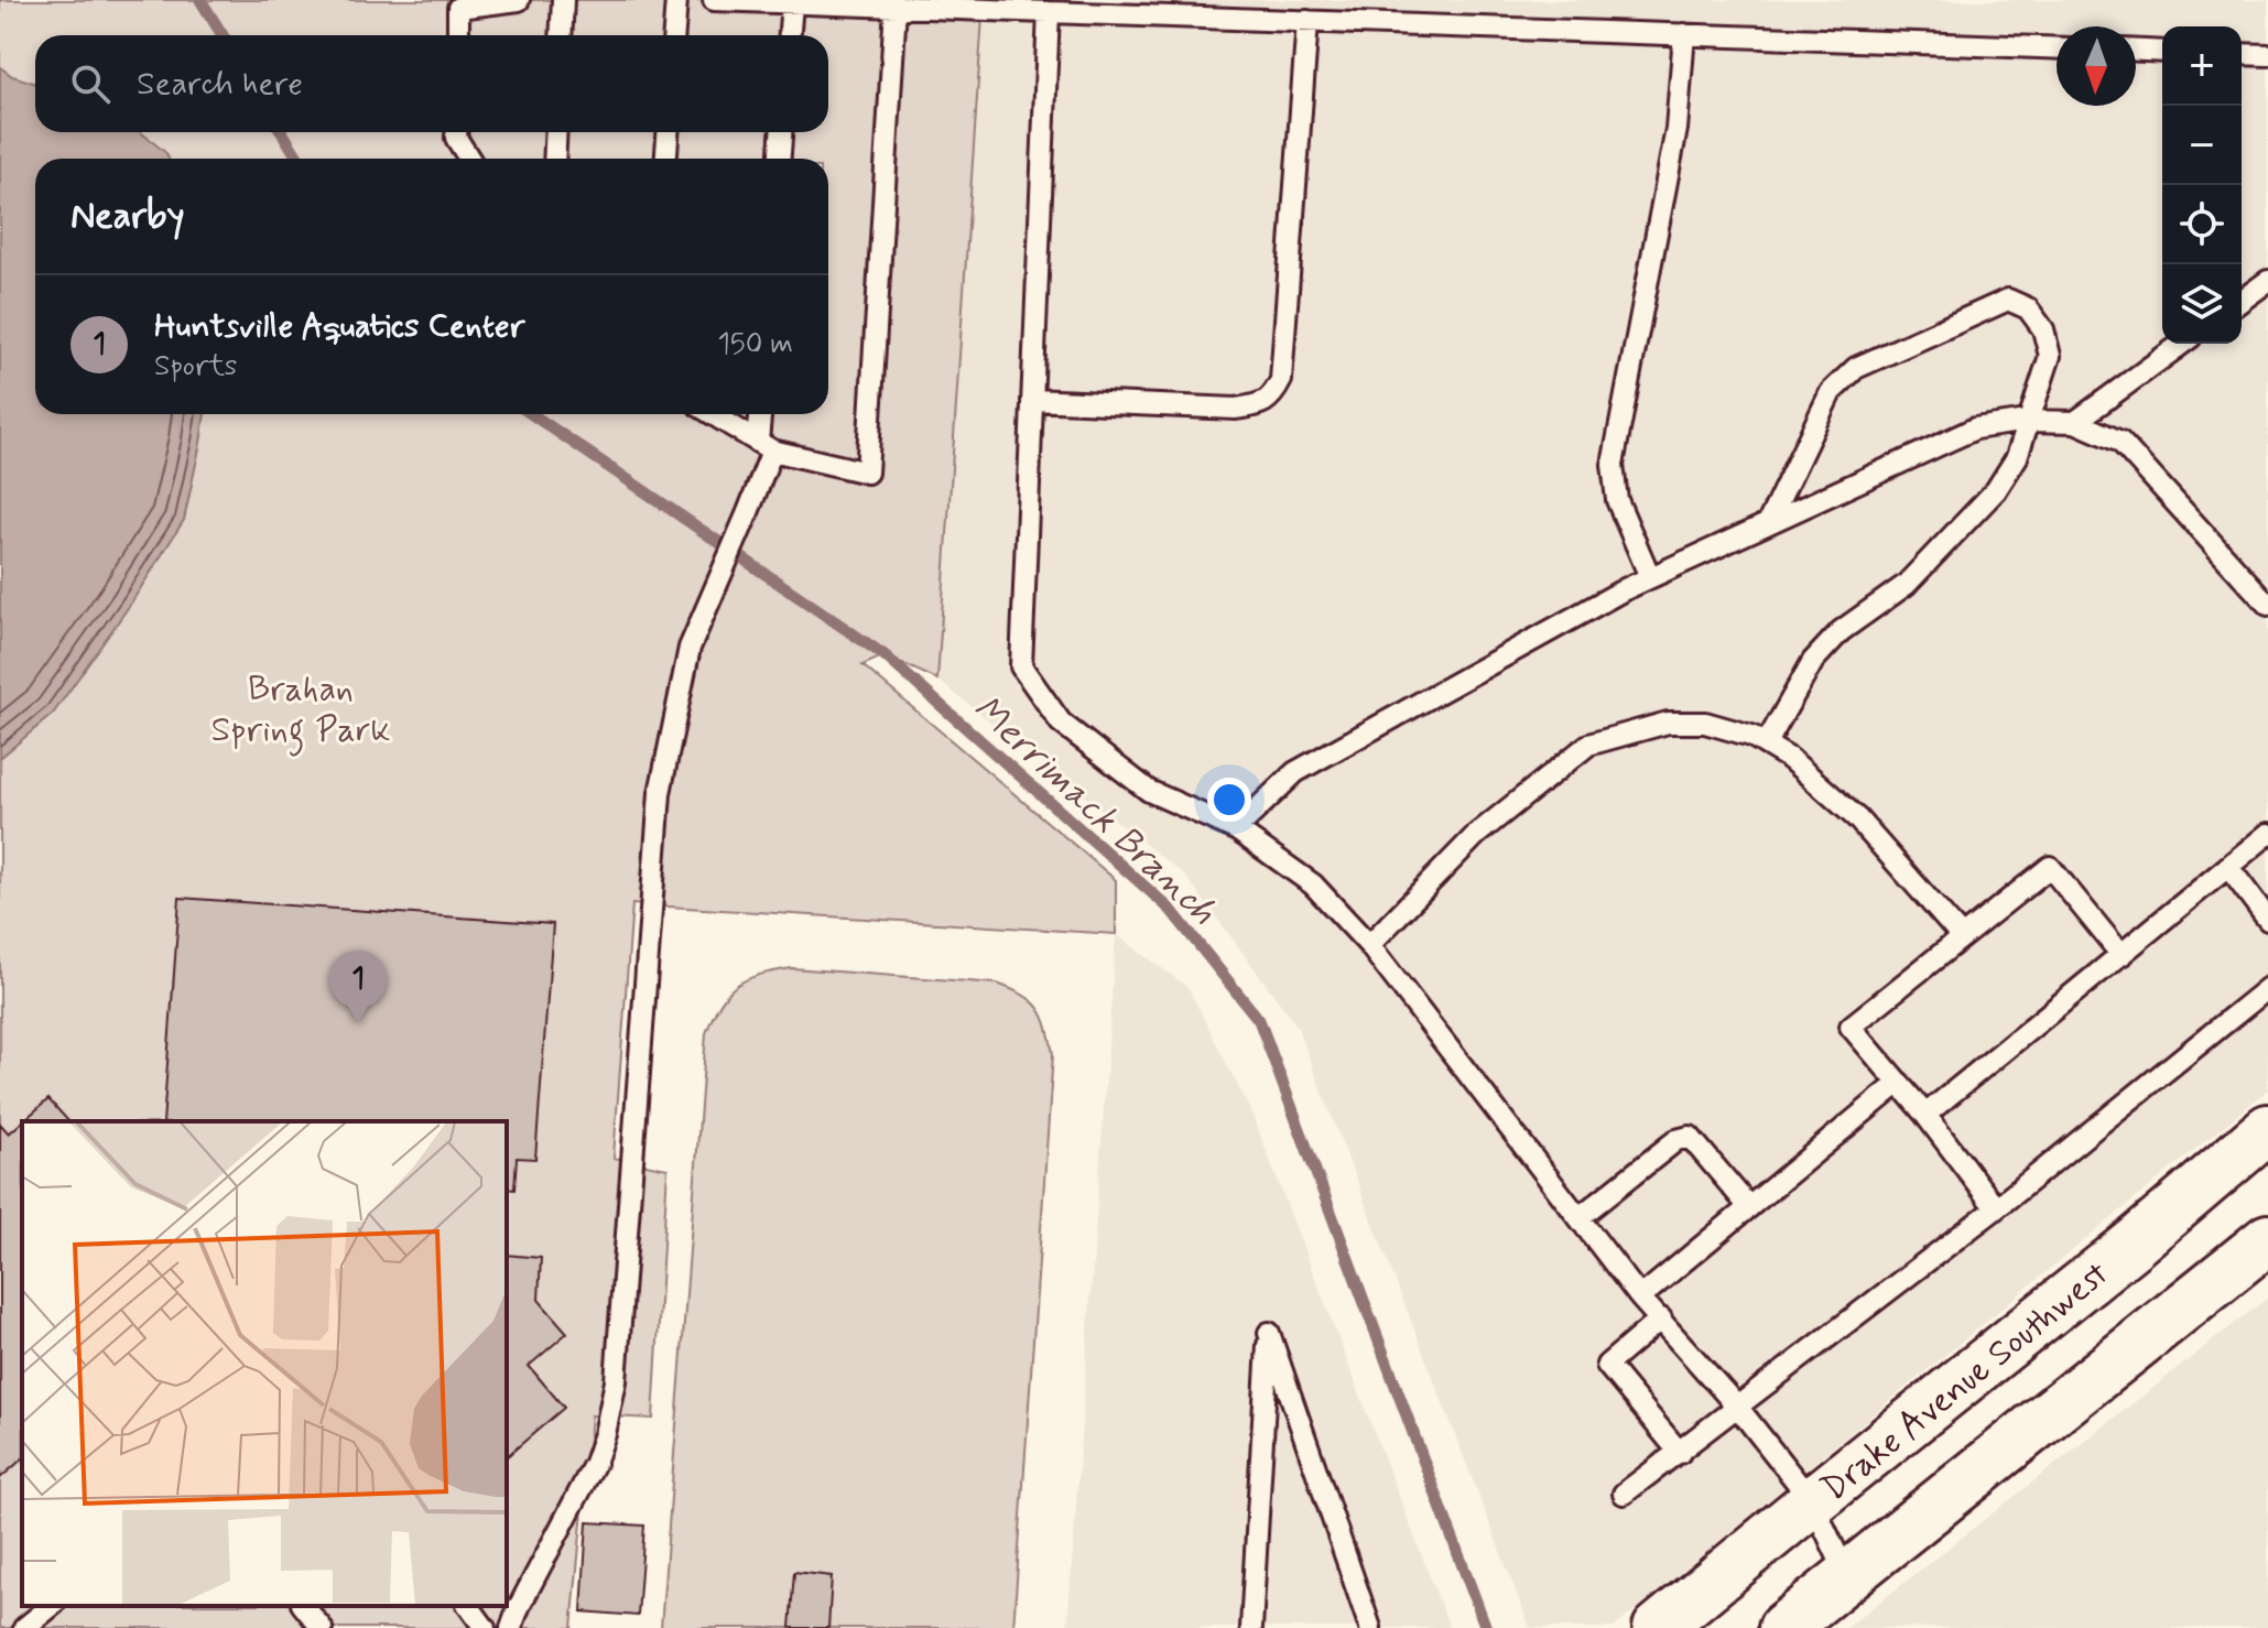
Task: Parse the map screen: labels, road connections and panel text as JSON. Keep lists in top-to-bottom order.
{
  "streets": {
    "street": ["Drake Avenue Southwest"]
  },
  "water": ["Merrimack Branch"],
  "parks": ["Brahan Spring Park"],
  "north": "bottom",
  "page": {
    "map_buttons": ["+", "−"],
    "search": "Search here",
    "heading": "Nearby",
    "list": [
      {
        "mark": "1",
        "name": "Huntsville Aquatics Center",
        "note": "Sports",
        "value": "150 m"
      }
    ],
    "pins": "1"
  }
}
